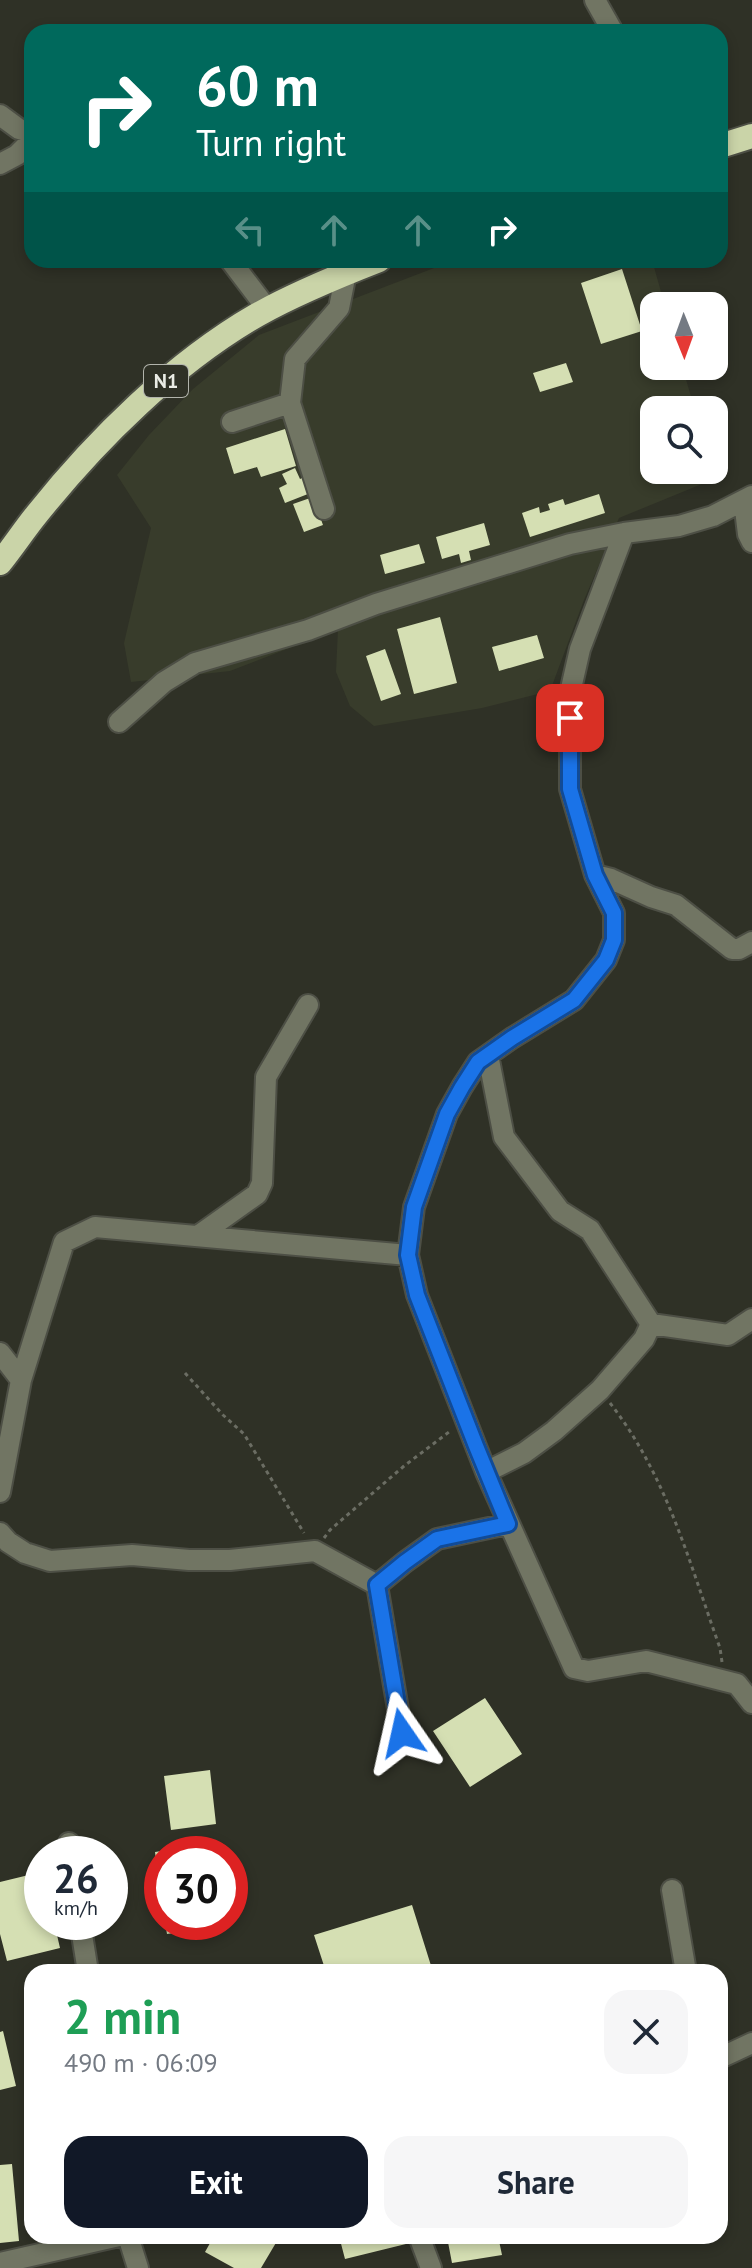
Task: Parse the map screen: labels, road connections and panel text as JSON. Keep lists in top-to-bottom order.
{
  "streets": {
    "highway": ["N1"]
  },
  "north": "bottom",
  "page": {
    "turn": ["60 m", "Turn right"],
    "speed": "26 km/h",
    "limit": "30",
    "heading": ["2 min", "490 m · 06:09"],
    "buttons": ["Exit", "Share"]
  }
}
